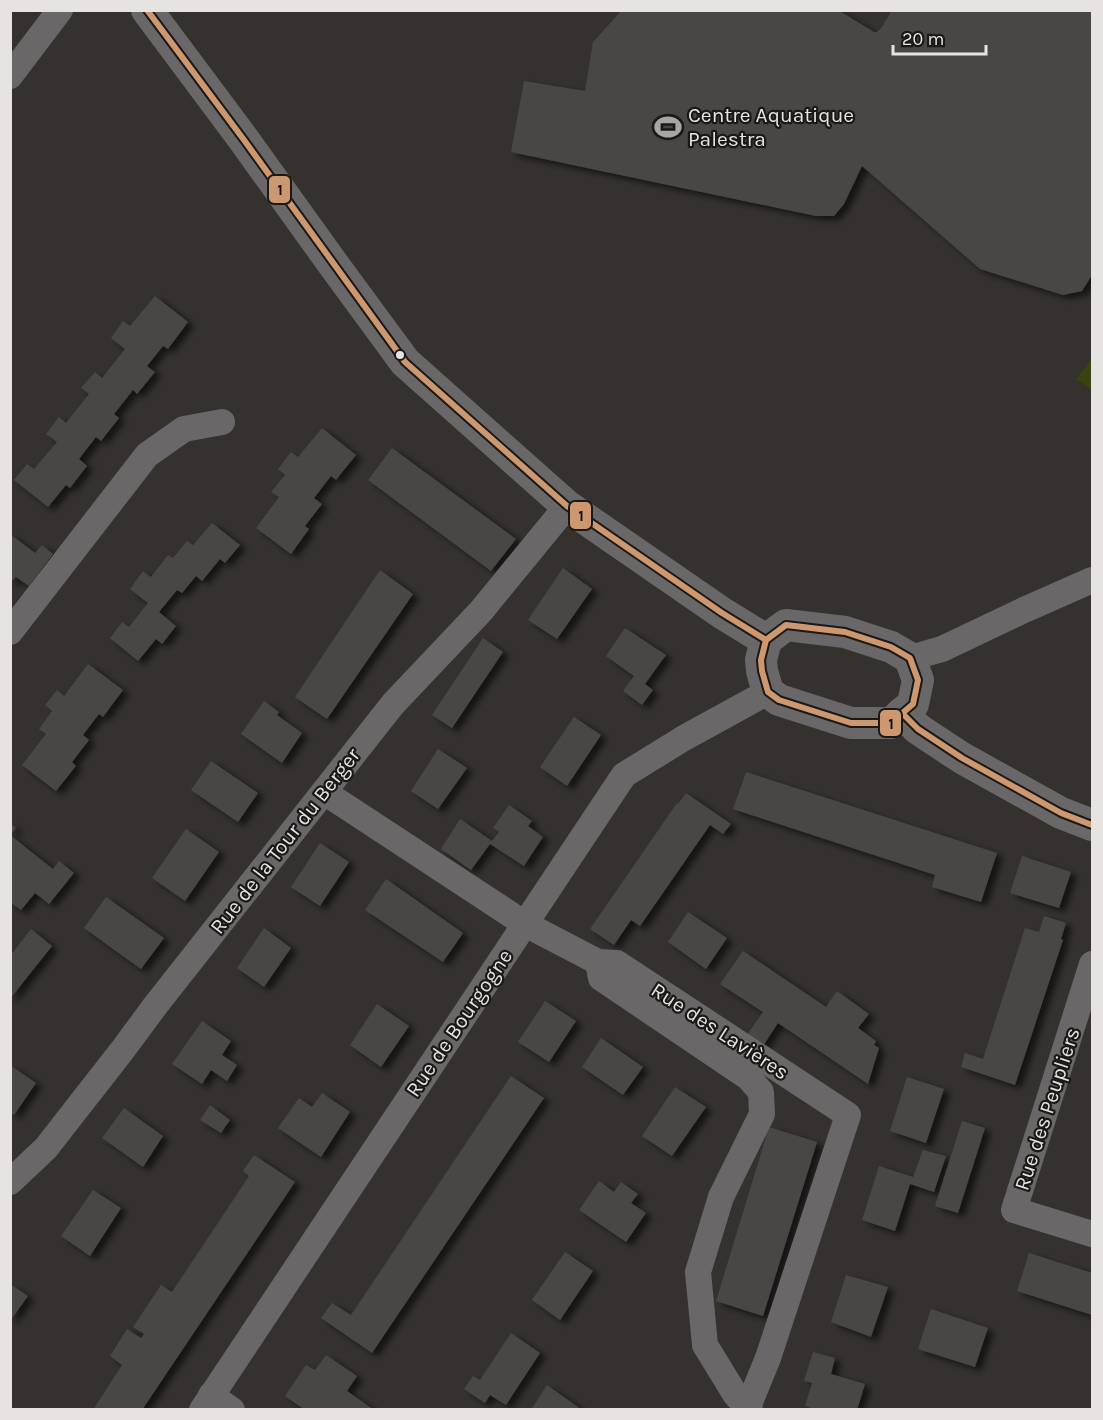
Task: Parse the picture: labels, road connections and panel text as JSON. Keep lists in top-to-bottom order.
{
  "streets": {
    "street": [
      "Rue de la Tour du Berger",
      "Rue de Bourgogne",
      "Rue des Lavières",
      "Rue des Peupliers"
    ]
  },
  "crossings": [
    ["Rue de la Tour du Berger", "Rue des Lavières"],
    ["Rue de Bourgogne", "Rue des Lavières"]
  ],
  "places": {
    "sports": ["Centre Aquatique Palestra"]
  },
  "lines": ["transit line 1"],
  "scale_bar": "20 m"
}
